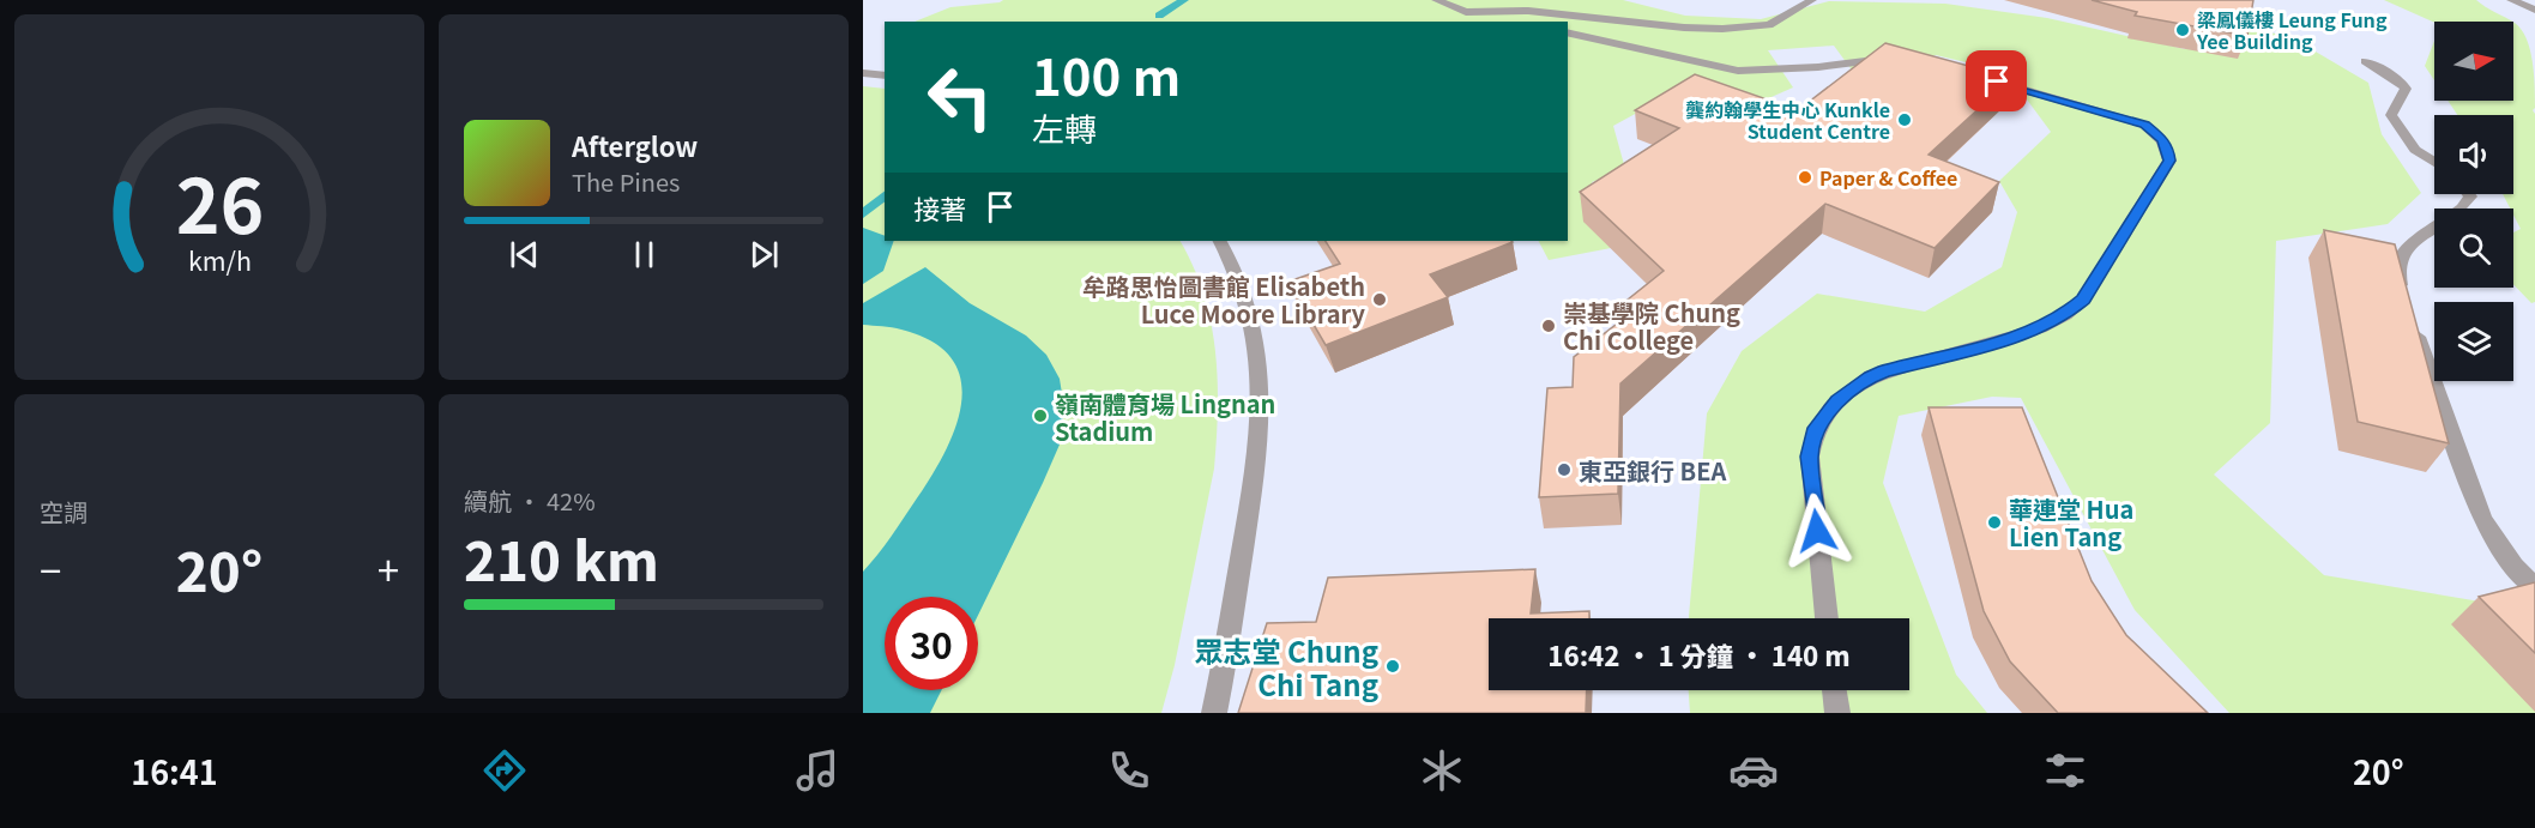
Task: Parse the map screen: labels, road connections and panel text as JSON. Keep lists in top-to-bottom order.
{
  "places": [
    "梁鳳儀樓 Leung Fung Yee Building",
    "龔約翰學生中心 Kunkle Student Centre",
    "Paper & Coffee",
    "牟路思怡圖書館 Elisabeth Luce Moore Library",
    "崇基學院 Chung Chi College",
    "嶺南體育場 Lingnan Stadium",
    "東亞銀行 BEA",
    "華連堂 Hua Lien Tang",
    "眾志堂 Chung Chi Tang"
  ],
  "north": "right",
  "page": {
    "turn": ["100 m", "左轉"],
    "song": ["Afterglow", "The Pines"],
    "then": "接著",
    "tile": [
      "空調",
      ["續航 · 42%", "210 km"]
    ],
    "heat": ["−", "20°", "+"],
    "limit": "30",
    "trip": "16:42 · 1 分鐘 · 140 m",
    "tabs": ["16:41", "20°"],
    "gauge": ["26", "km/h"]
  }
}
